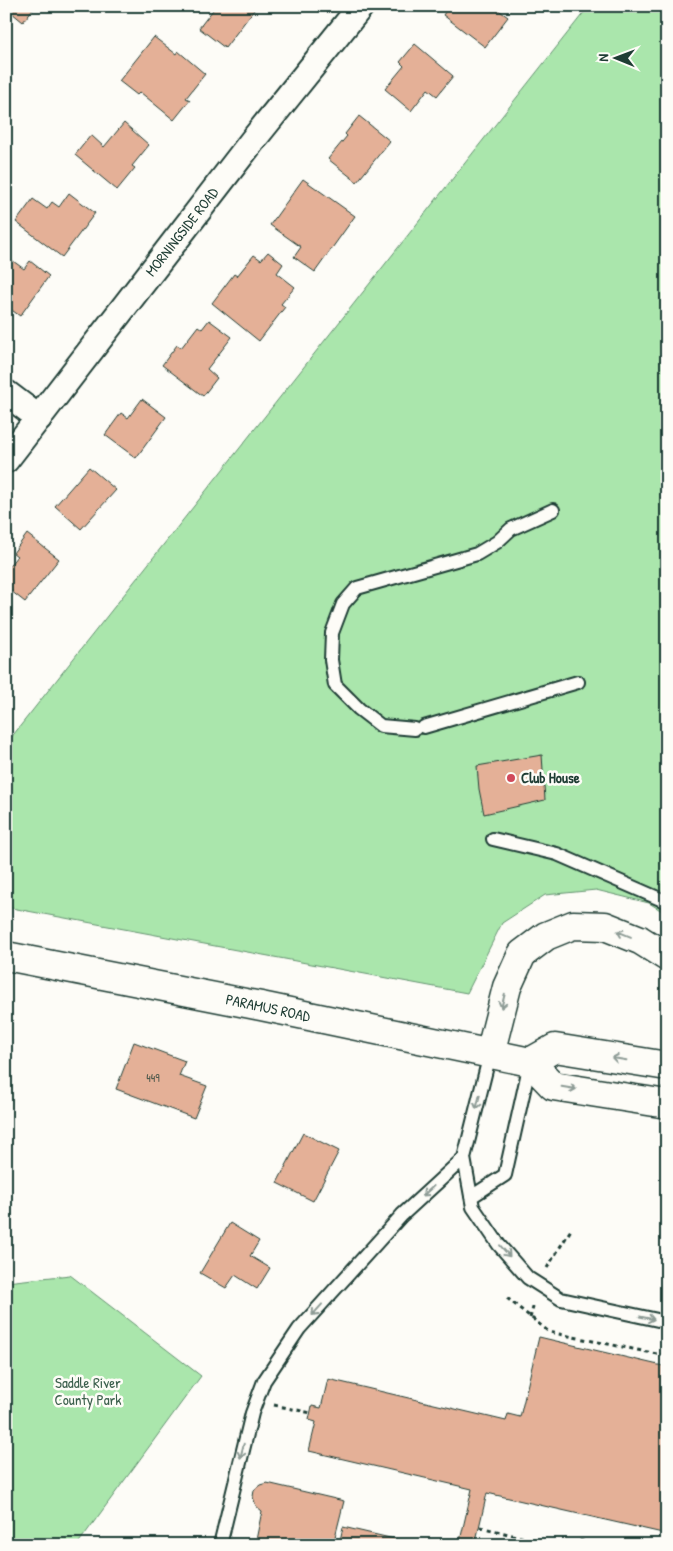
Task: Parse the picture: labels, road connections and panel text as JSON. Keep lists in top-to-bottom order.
{
  "streets": {
    "main road": ["PARAMUS ROAD"],
    "street": ["MORNINGSIDE ROAD"]
  },
  "parks": ["Saddle River County Park"],
  "places": ["Club House"],
  "house_numbers": ["449"],
  "north": "left"
}
